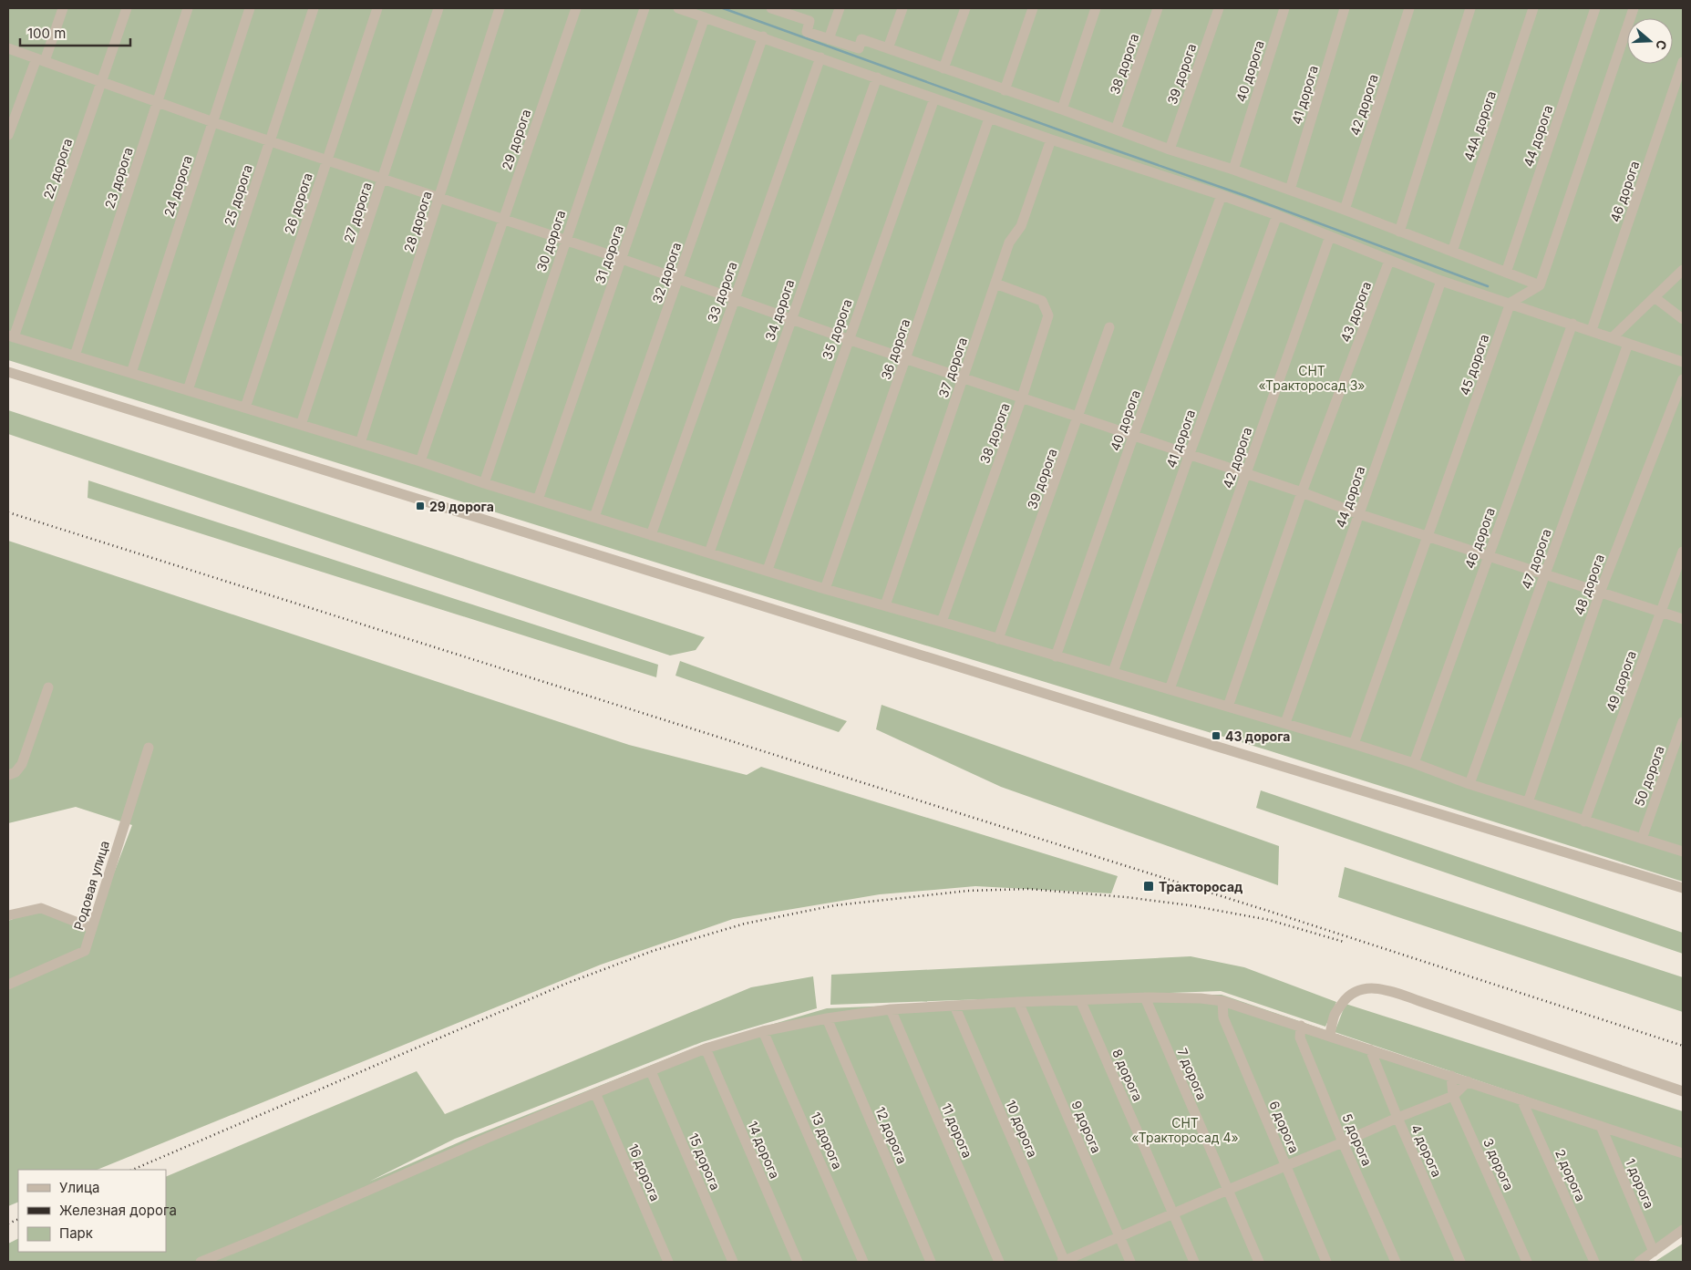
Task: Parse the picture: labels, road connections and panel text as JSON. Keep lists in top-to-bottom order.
{
  "streets": {
    "street": [
      "38 дорога",
      "40 дорога",
      "39 дорога",
      "41 дорога",
      "42 дорога",
      "44А дорога",
      "44 дорога",
      "29 дорога",
      "22 дорога",
      "23 дорога",
      "24 дорога",
      "46 дорога",
      "25 дорога",
      "26 дорога",
      "27 дорога",
      "28 дорога",
      "30 дорога",
      "31 дорога",
      "32 дорога",
      "33 дорога",
      "34 дорога",
      "43 дорога",
      "35 дорога",
      "36 дорога",
      "45 дорога",
      "37 дорога",
      "47 дорога",
      "48 дорога",
      "49 дорога",
      "50 дорога",
      "Родовая улица",
      "7 дорога",
      "8 дорога",
      "9 дорога",
      "6 дорога",
      "10 дорога",
      "11 дорога",
      "12 дорога",
      "5 дорога",
      "13 дорога",
      "14 дорога",
      "4 дорога",
      "15 дорога",
      "3 дорога",
      "16 дорога",
      "2 дорога",
      "1 дорога"
    ]
  },
  "crossings": [
    ["38 дорога", "37 дорога"]
  ],
  "parks": ["СНТ «Тракторосад 3»", "СНТ «Тракторосад 4»"],
  "places": {
    "transit": ["29 дорога", "43 дорога", "Тракторосад"]
  },
  "legend": ["Улица", "Железная дорога", "Парк"],
  "scale_bar": "100 m",
  "north": "right"
}
